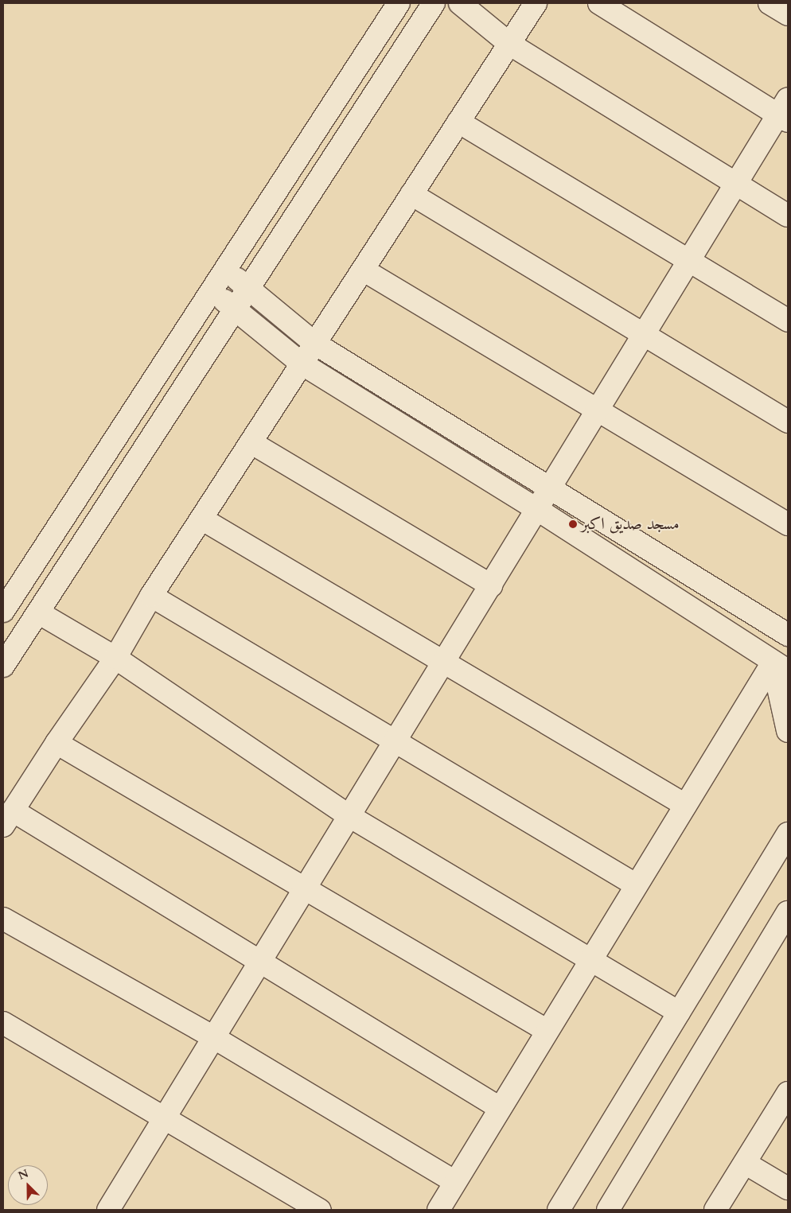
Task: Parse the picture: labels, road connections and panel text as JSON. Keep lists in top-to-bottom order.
{
  "places": ["مسجد صدیق اکبر"],
  "north": "top left"
}
